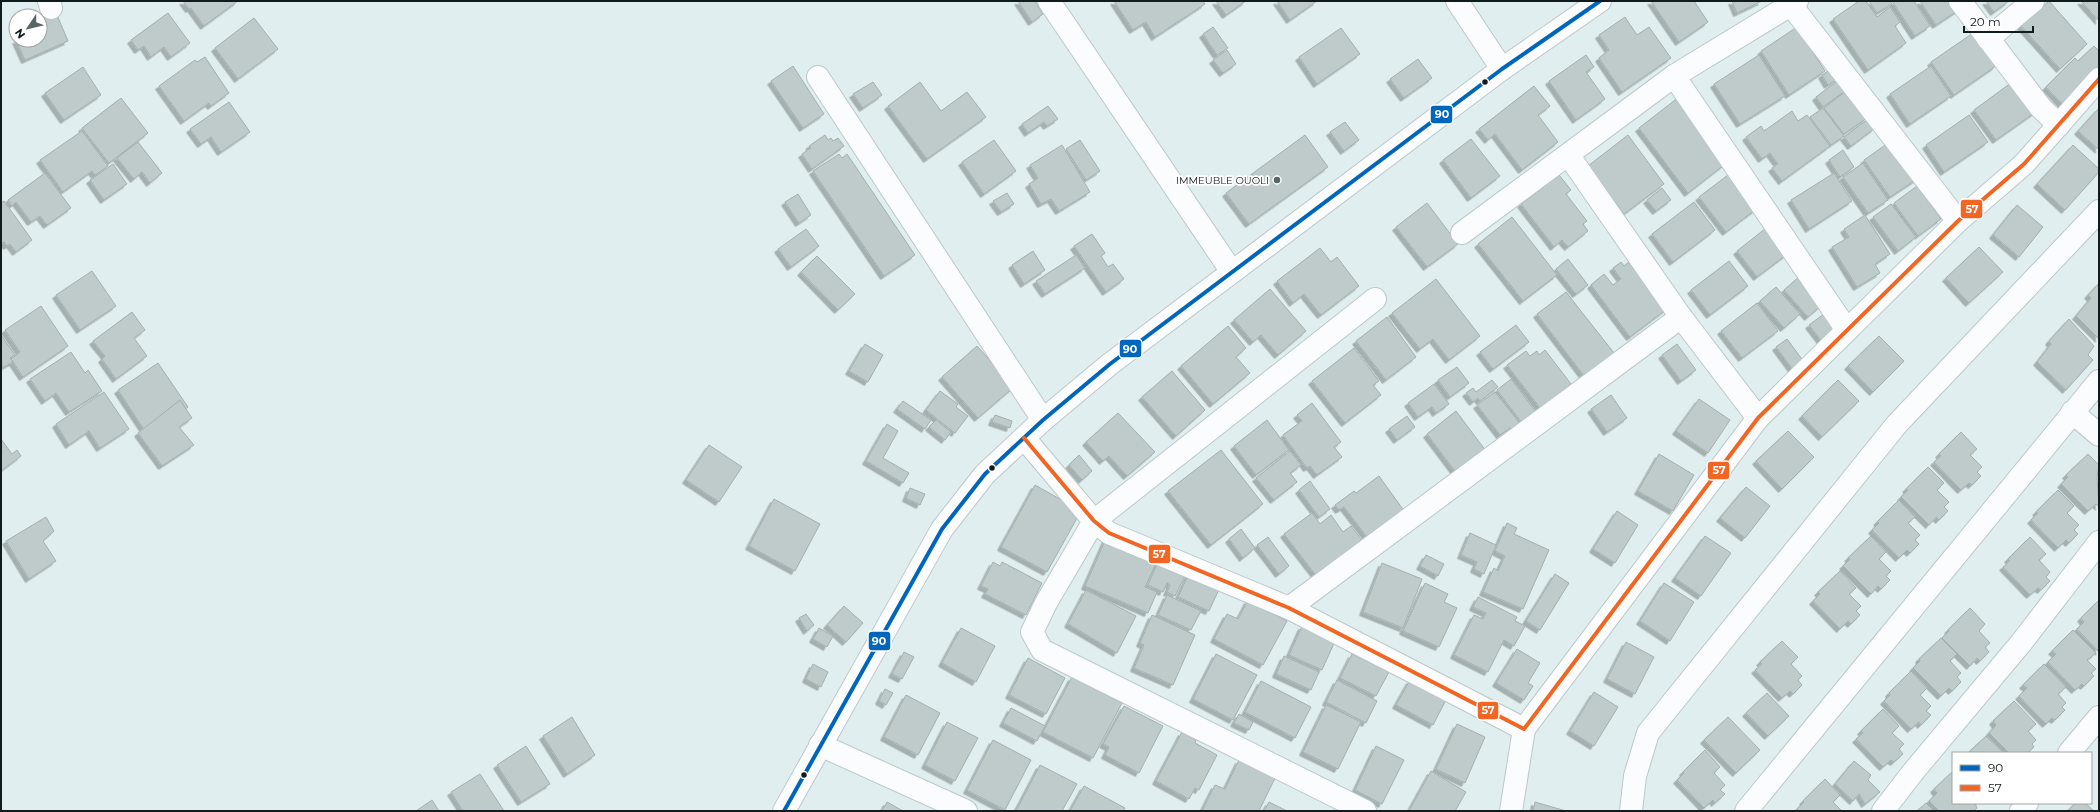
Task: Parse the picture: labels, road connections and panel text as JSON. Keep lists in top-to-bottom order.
{
  "places": ["IMMEUBLE OUOLI"],
  "lines": ["transit line 90", "transit line 57"],
  "legend": ["90", "57"],
  "scale_bar": "20 m",
  "north": "bottom left"
}
